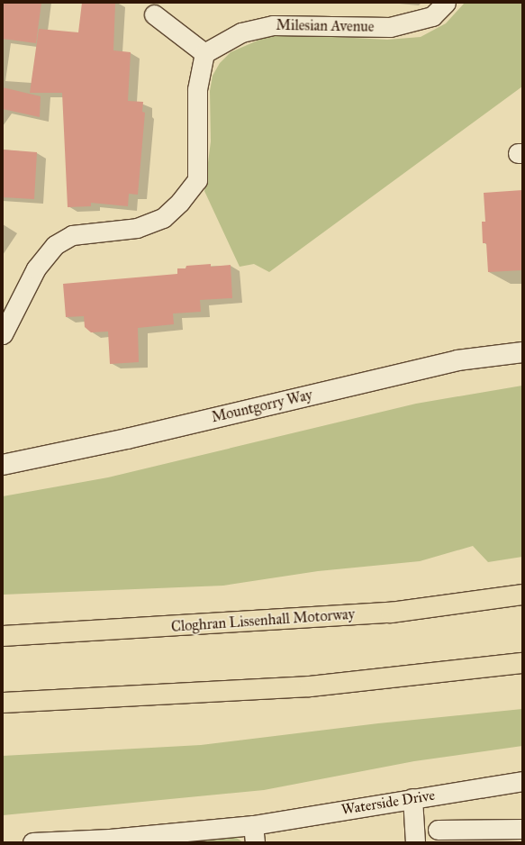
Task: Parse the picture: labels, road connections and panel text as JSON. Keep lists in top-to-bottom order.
{
  "streets": {
    "highway": ["Cloghran Lissenhall Motorway"],
    "street": ["Milesian Avenue", "Mountgorry Way", "Waterside Drive"]
  }
}
